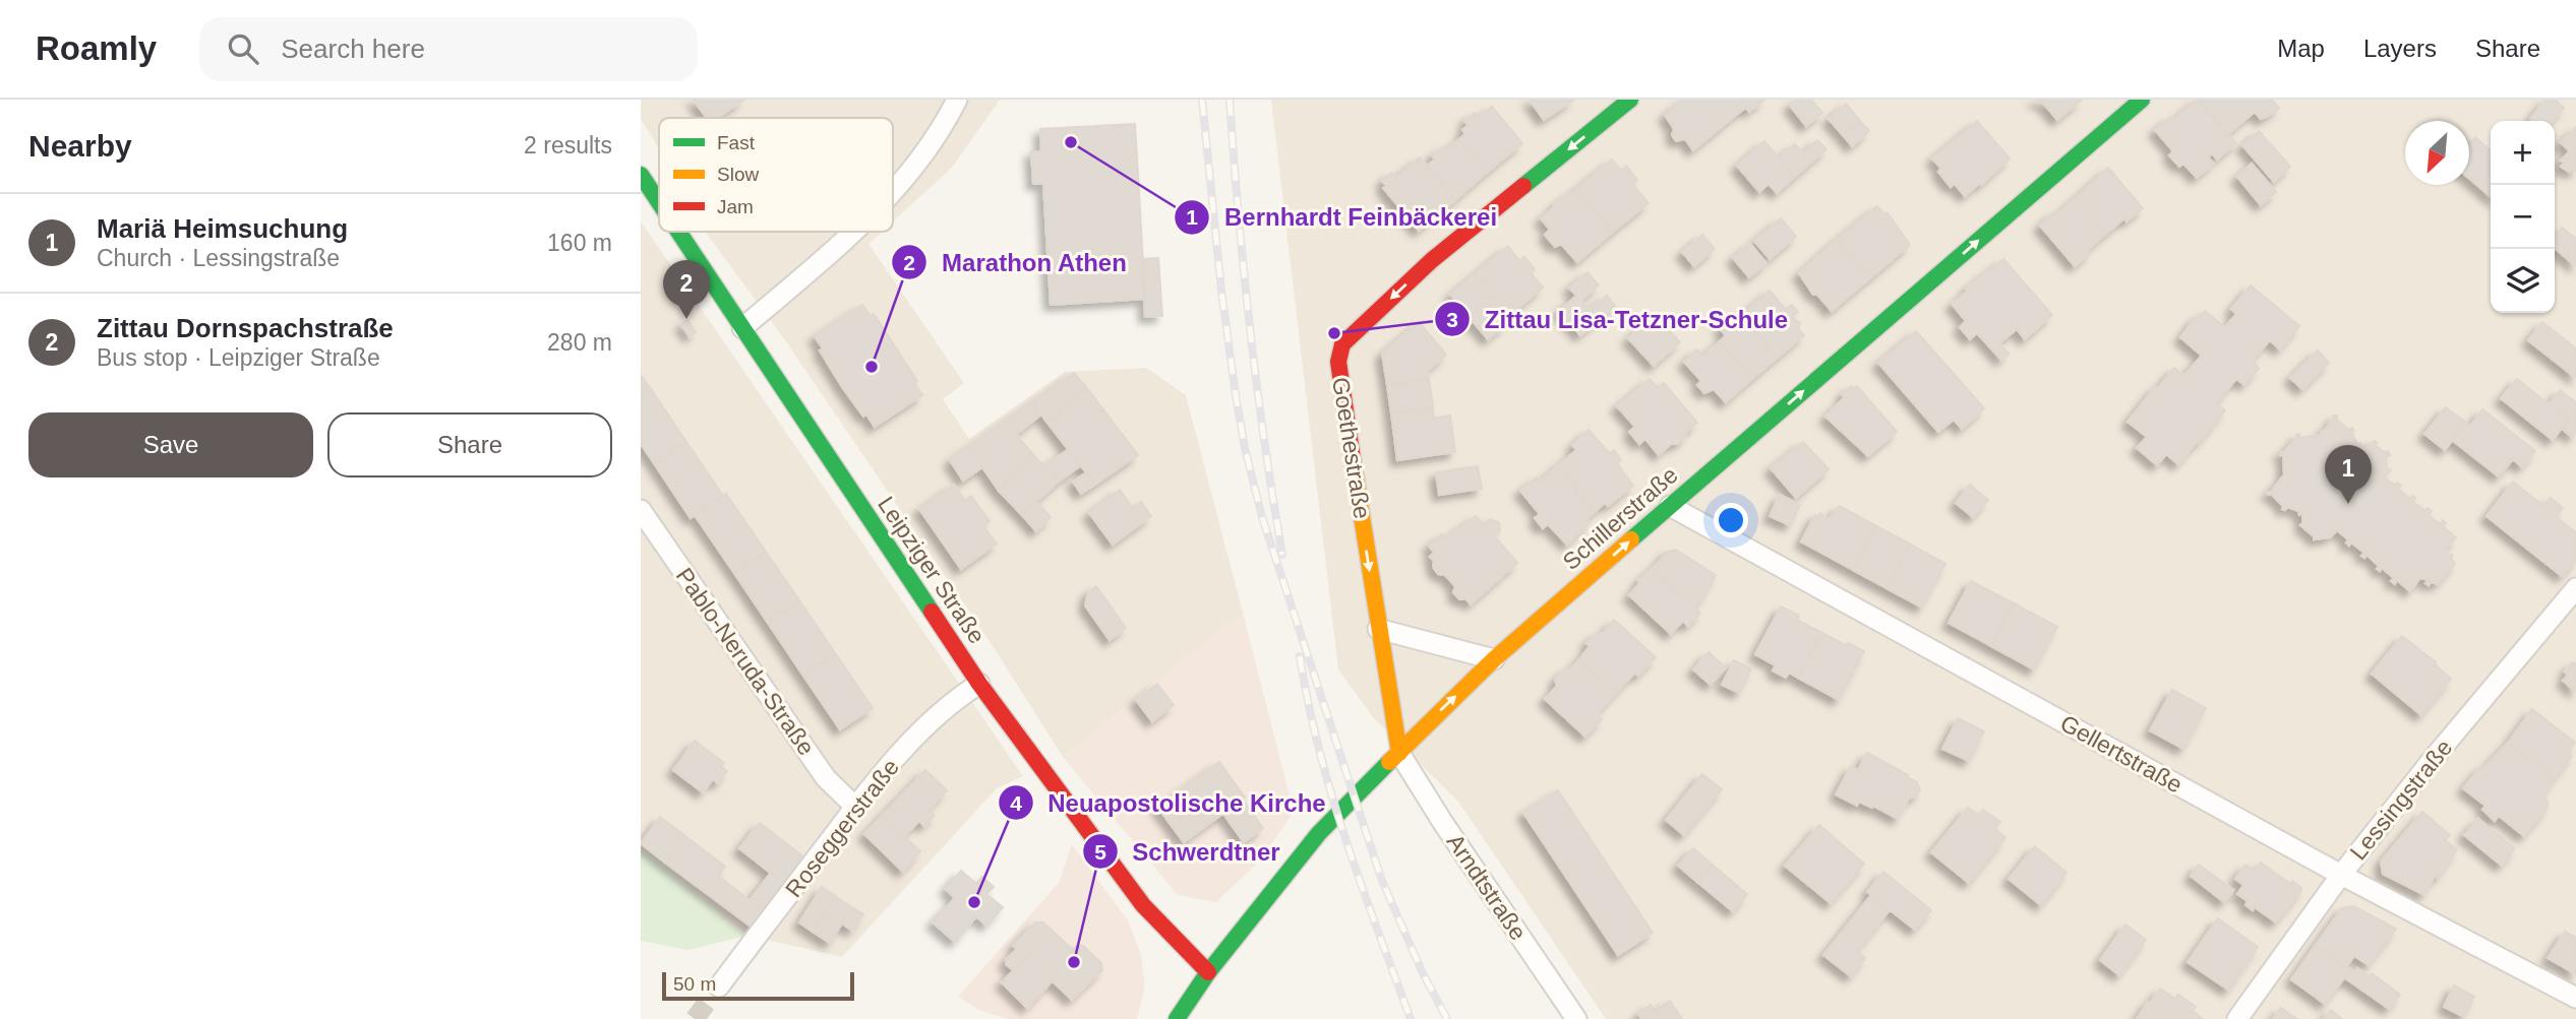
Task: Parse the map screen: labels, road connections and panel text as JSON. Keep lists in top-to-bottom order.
{
  "streets": {
    "main road": ["Goethestraße", "Schillerstraße", "Leipziger Straße"],
    "street": [
      "Pablo-Neruda-Straße",
      "Gellertstraße",
      "Lessingstraße",
      "Roseggerstraße",
      "Arndtstraße"
    ]
  },
  "crossings": [
    ["Goethestraße", "Schillerstraße"],
    ["Goethestraße", "Arndtstraße"],
    ["Schillerstraße", "Leipziger Straße"],
    ["Schillerstraße", "Gellertstraße"],
    ["Schillerstraße", "Arndtstraße"],
    ["Leipziger Straße", "Roseggerstraße"],
    ["Pablo-Neruda-Straße", "Roseggerstraße"],
    ["Gellertstraße", "Lessingstraße"]
  ],
  "one_way": ["Goethestraße", "Schillerstraße"],
  "places": [
    "Bernhardt Feinbäckerei",
    "Zittau Lisa-Tetzner-Schule",
    "Marathon Athen",
    "Neuapostolische Kirche",
    "Schwerdtner"
  ],
  "legend": ["Fast", "Slow", "Jam"],
  "scale_bar": "50 m",
  "north": "bottom left",
  "page": {
    "header": "Roamly",
    "search": "Search here",
    "nav": ["Map", "Layers", "Share"],
    "heading": ["Nearby", "2 results"],
    "map_buttons": ["+", "−"],
    "list": [
      {
        "mark": "1",
        "name": "Mariä Heimsuchung",
        "note": "Church · Lessingstraße",
        "value": "160 m"
      },
      {
        "mark": "2",
        "name": "Zittau Dornspachstraße",
        "note": "Bus stop · Leipziger Straße",
        "value": "280 m"
      }
    ],
    "pins": ["2", "1"],
    "buttons": ["Save", "Share"],
    "scale": "50 m"
  }
}
